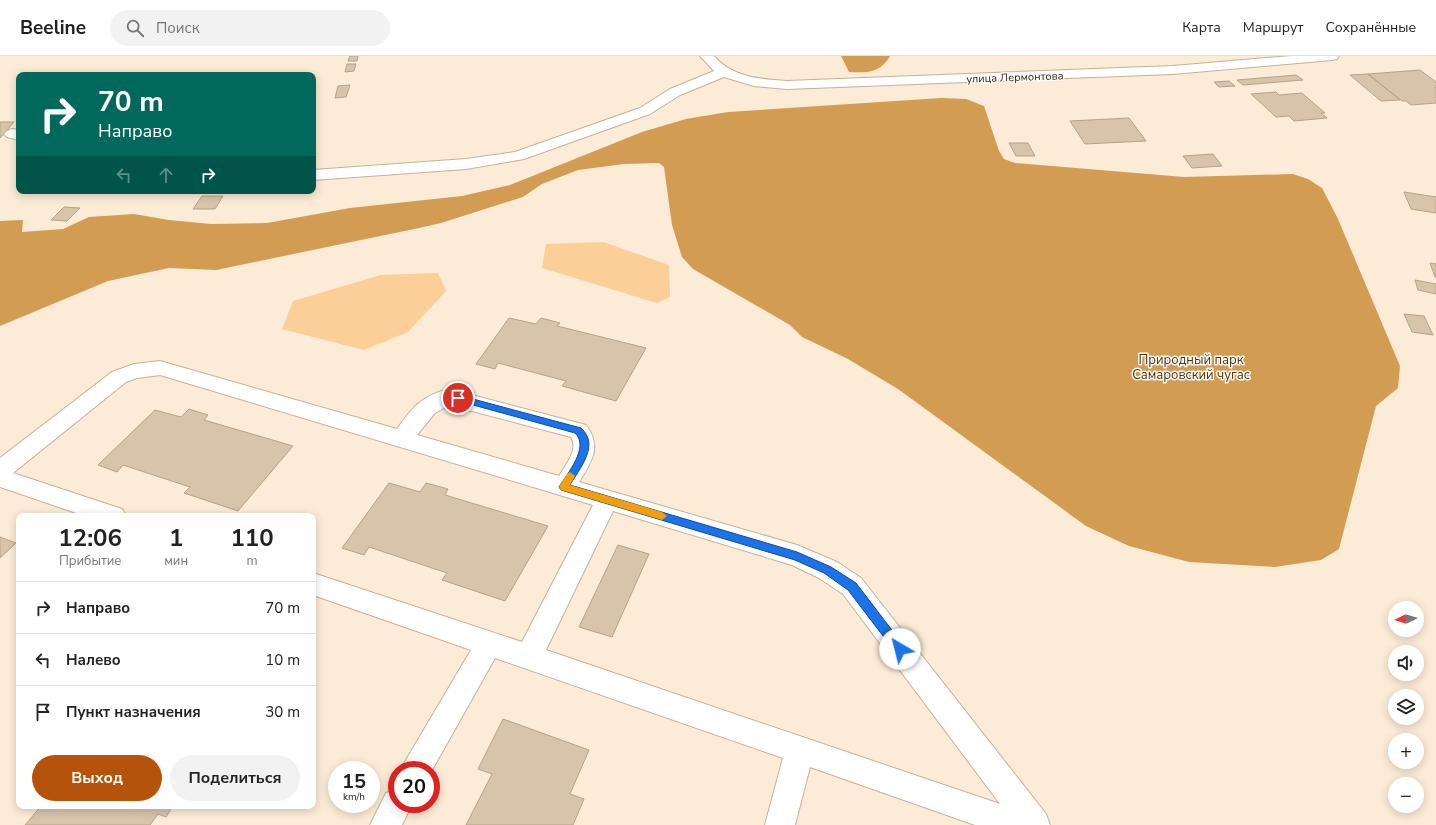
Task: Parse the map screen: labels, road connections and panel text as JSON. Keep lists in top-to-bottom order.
{
  "streets": {
    "street": ["улица Лермонтова"]
  },
  "parks": ["Природный парк Самаровский чугас"],
  "north": "left",
  "page": {
    "header": "Beeline",
    "search": "Поиск",
    "nav": ["Карта", "Маршрут", "Сохранённые"],
    "turn": ["70 m", "Направо"],
    "eta": [
      "12:06",
      "Прибытие",
      "1",
      "мин",
      "110",
      "m"
    ],
    "list": [
      {
        "name": "Направо",
        "value": "70 m"
      },
      {
        "name": "Налево",
        "value": "10 m"
      },
      {
        "name": "Пункт назначения",
        "value": "30 m"
      }
    ],
    "map_buttons": ["+", "−"],
    "buttons": ["Выход", "Поделиться"],
    "speed": "15 km/h",
    "limit": "20"
  }
}
